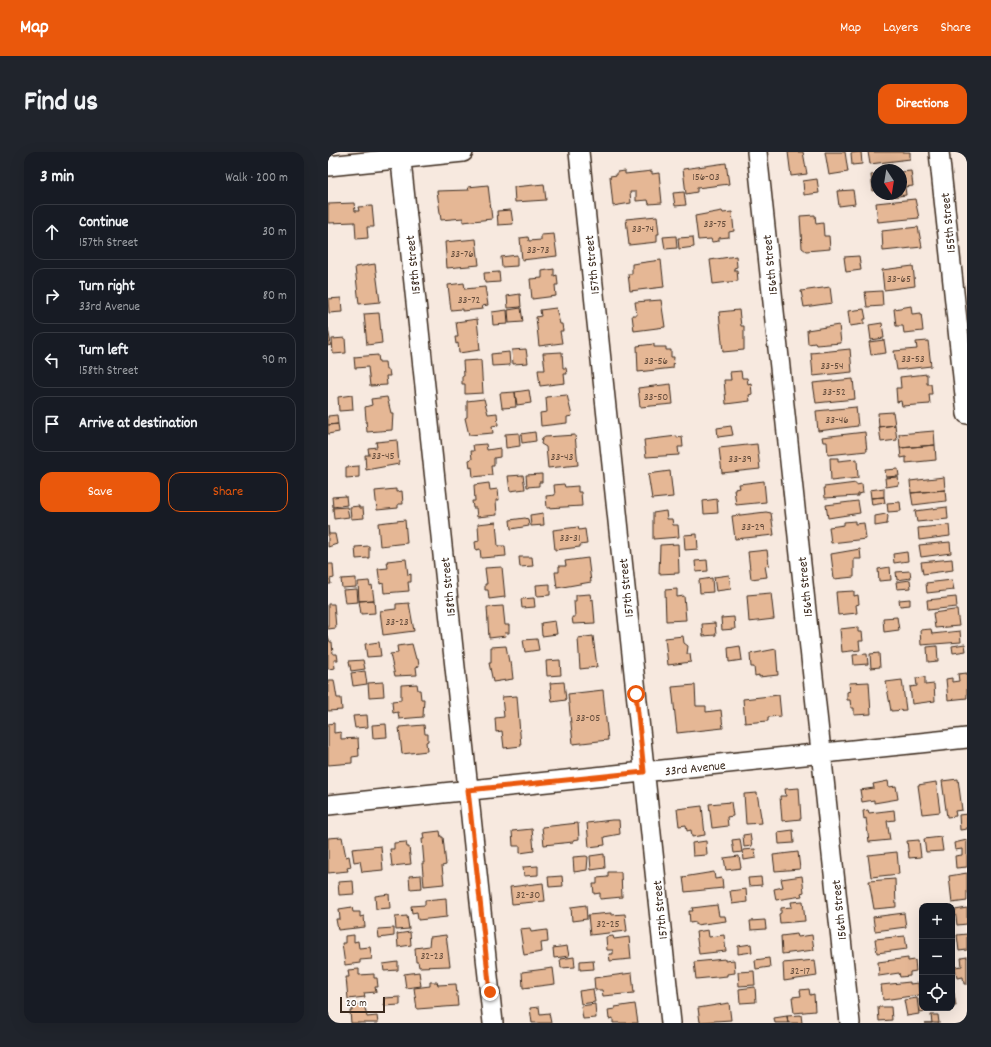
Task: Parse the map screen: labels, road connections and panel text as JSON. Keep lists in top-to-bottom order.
{
  "streets": {
    "street": [
      "155th Street",
      "158th Street",
      "157th Street",
      "156th Street",
      "33rd Avenue"
    ]
  },
  "crossings": [
    ["158th Street", "33rd Avenue"],
    ["157th Street", "33rd Avenue"],
    ["156th Street", "33rd Avenue"]
  ],
  "house_numbers": [
    "156-03",
    "33-75",
    "33-74",
    "33-73",
    "33-76",
    "33-65",
    "33-72",
    "33-53",
    "33-56",
    "33-54",
    "33-52",
    "33-50",
    "33-46",
    "33-45",
    "33-43",
    "33-39",
    "33-29",
    "33-31",
    "33-23",
    "33-05",
    "32-30",
    "32-25",
    "32-23",
    "32-17"
  ],
  "scale_bar": "20 m",
  "north": "bottom",
  "page": {
    "header": "Map",
    "nav": ["Map", "Layers", "Share"],
    "title": "Find us",
    "buttons": [
      "Directions",
      ["Save", "Share"]
    ],
    "heading": ["3 min", "Walk · 200 m"],
    "list": [
      ["Continue", "157th Street", "30 m"],
      ["Turn right", "33rd Avenue", "80 m"],
      ["Turn left", "158th Street", "90 m"],
      "Arrive at destination"
    ],
    "map_buttons": ["+", "−"],
    "scale": "20 m"
  }
}
